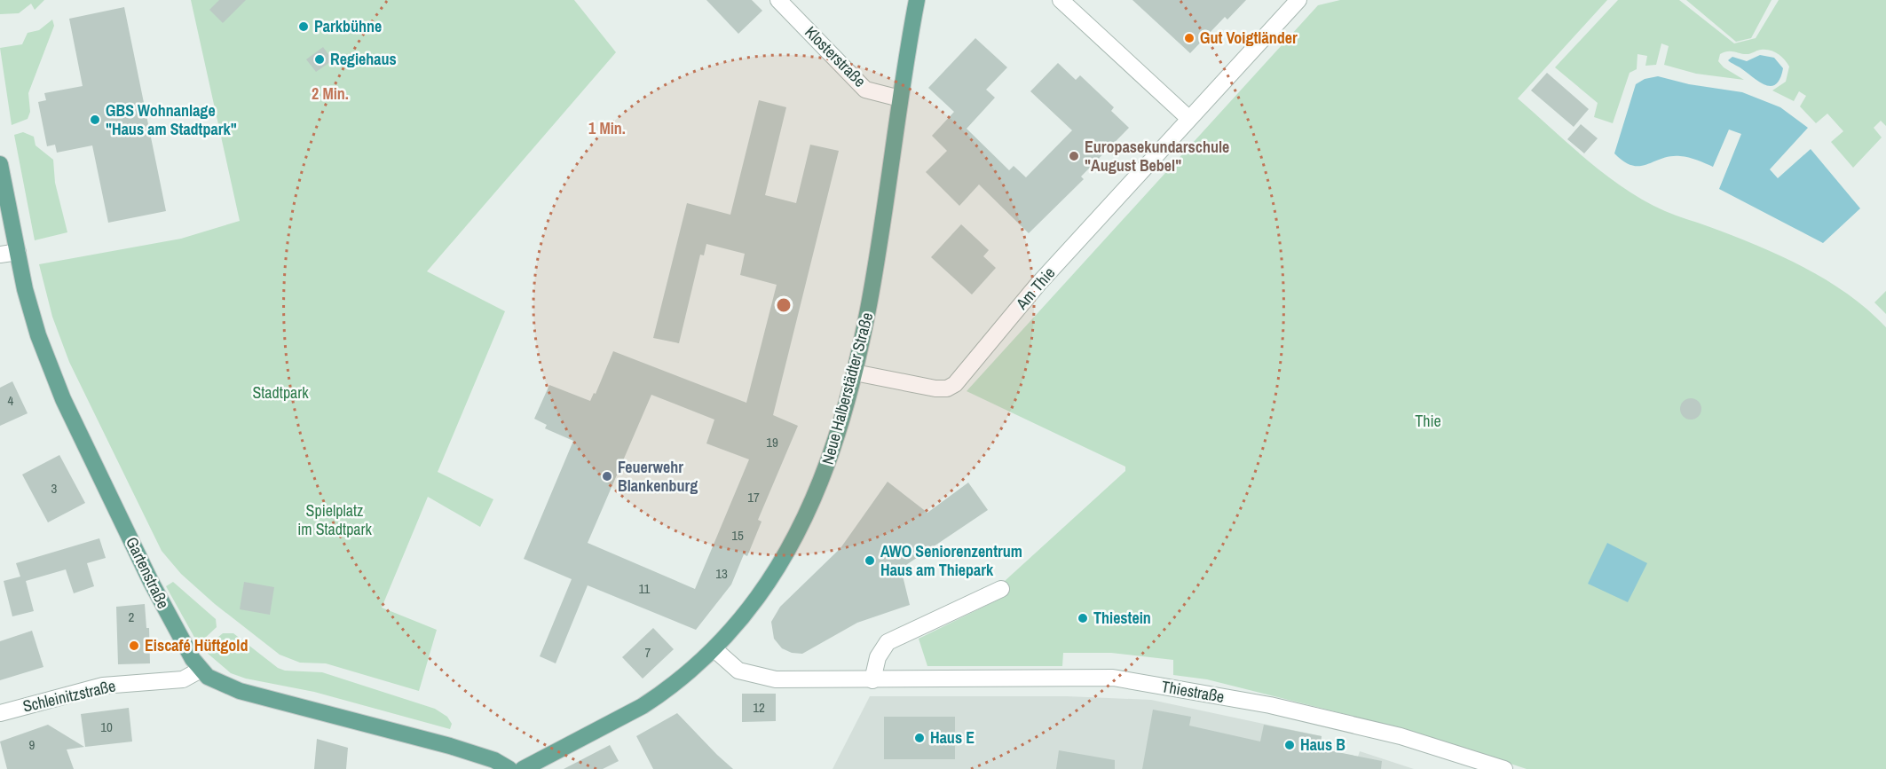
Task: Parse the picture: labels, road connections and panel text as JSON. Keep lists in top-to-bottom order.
{
  "streets": {
    "main road": ["Neue Halberstädter Straße", "Gartenstraße"],
    "street": [
      "Klosterstraße",
      "Am Thie",
      "Thiestraße",
      "Schleinitzstraße"
    ]
  },
  "crossings": [
    ["Klosterstraße", "Neue Halberstädter Straße"],
    ["Am Thie", "Neue Halberstädter Straße"],
    ["Neue Halberstädter Straße", "Thiestraße"],
    ["Gartenstraße", "Schleinitzstraße"]
  ],
  "parks": ["Stadtpark", "Thie", "Spielplatz im Stadtpark"],
  "places": [
    "Parkbühne",
    "Gut Voigtländer",
    "Regiehaus",
    "GBS Wohnanlage \"Haus am Stadtpark\"",
    "Europasekundarschule \"August Bebel\"",
    "Feuerwehr Blankenburg",
    "AWO Seniorenzentrum Haus am Thiepark",
    "Thiestein",
    "Eiscafé Hüftgold",
    "Haus E",
    "Haus B"
  ],
  "house_numbers": [
    "4",
    "19",
    "3",
    "17",
    "15",
    "13",
    "11",
    "2",
    "7",
    "12",
    "10",
    "9"
  ],
  "rings": ["2 Min.", "1 Min."]
}
